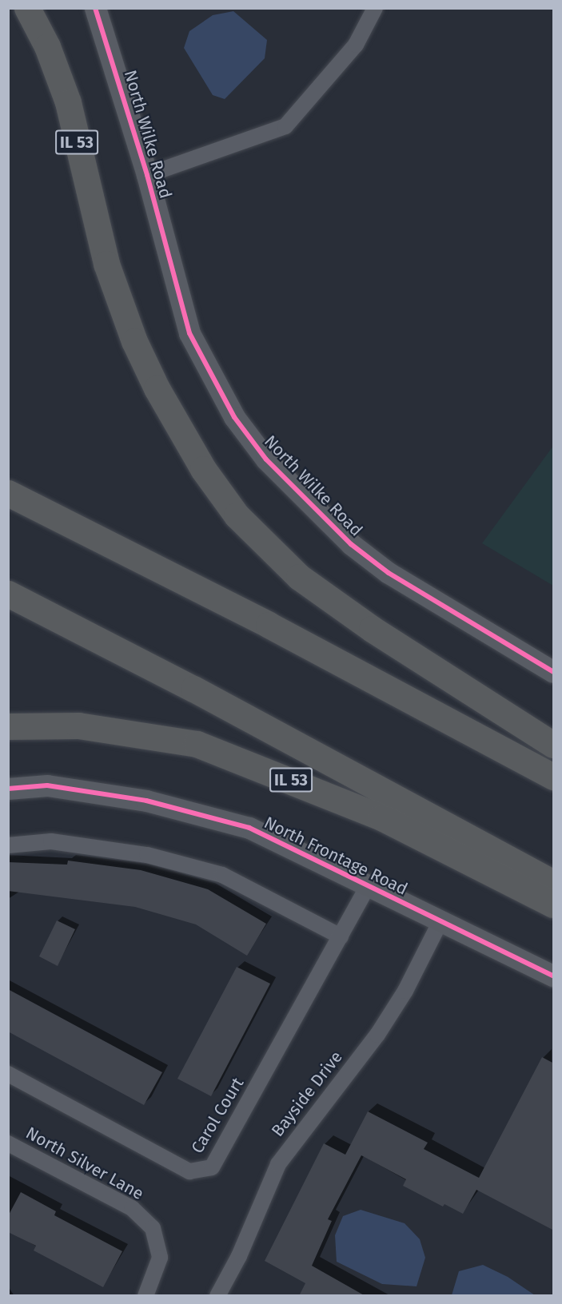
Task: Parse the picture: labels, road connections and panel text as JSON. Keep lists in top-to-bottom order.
{
  "streets": {
    "highway": ["IL 53"],
    "street": [
      "North Wilke Road",
      "North Frontage Road",
      "Bayside Drive",
      "Carol Court",
      "North Silver Lane"
    ]
  },
  "crossings": [
    ["North Frontage Road", "Bayside Drive"],
    ["North Frontage Road", "Carol Court"]
  ]
}
